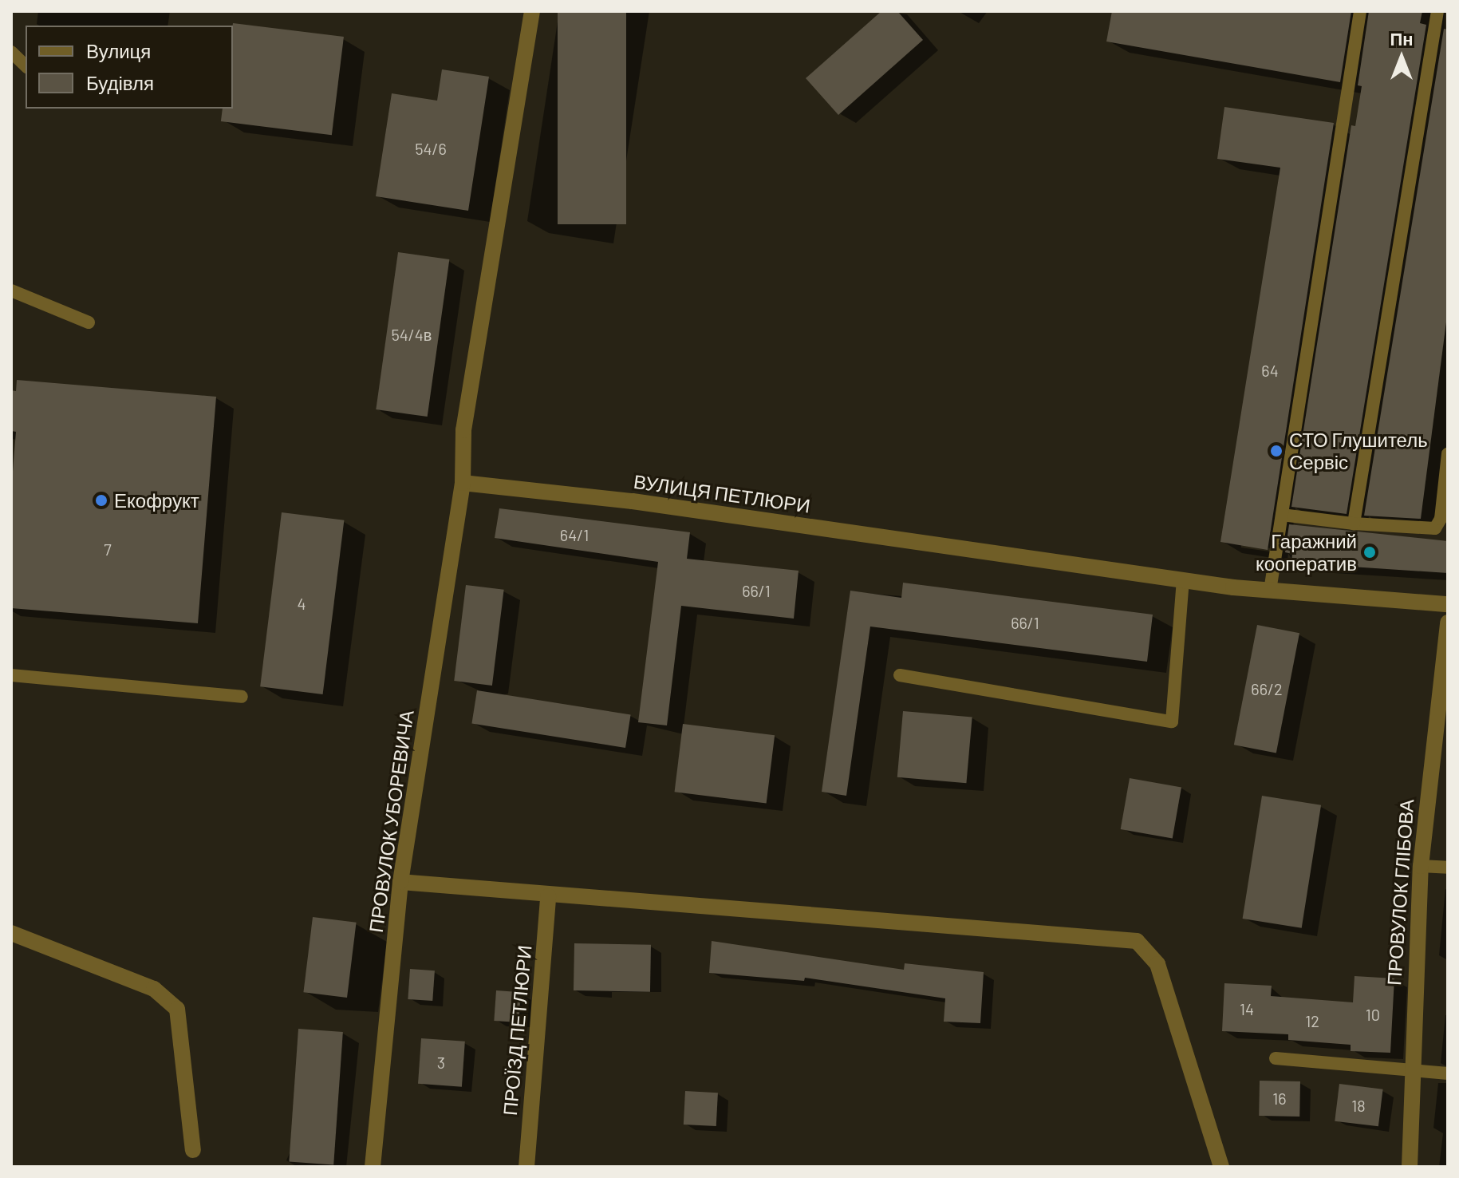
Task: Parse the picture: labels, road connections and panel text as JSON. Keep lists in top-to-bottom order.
{
  "streets": {
    "street": [
      "ВУЛИЦЯ ПЕТЛЮРИ",
      "ПРОВУЛОК УБОРЕВИЧА",
      "ПРОВУЛОК ГЛІБОВА",
      "ПРОЇЗД ПЕТЛЮРИ"
    ]
  },
  "crossings": [
    ["ВУЛИЦЯ ПЕТЛЮРИ", "ПРОВУЛОК УБОРЕВИЧА"]
  ],
  "places": ["СТО Глушитель Сервіс", "Екофрукт", "Гаражний кооператив"],
  "house_numbers": [
    "54/6",
    "54/4в",
    "64",
    "64/1",
    "7",
    "66/1",
    "4",
    "66/1",
    "66/2",
    "14",
    "10",
    "12",
    "3",
    "16",
    "18"
  ],
  "legend": ["Вулиця", "Будівля"],
  "north": "top"
}
